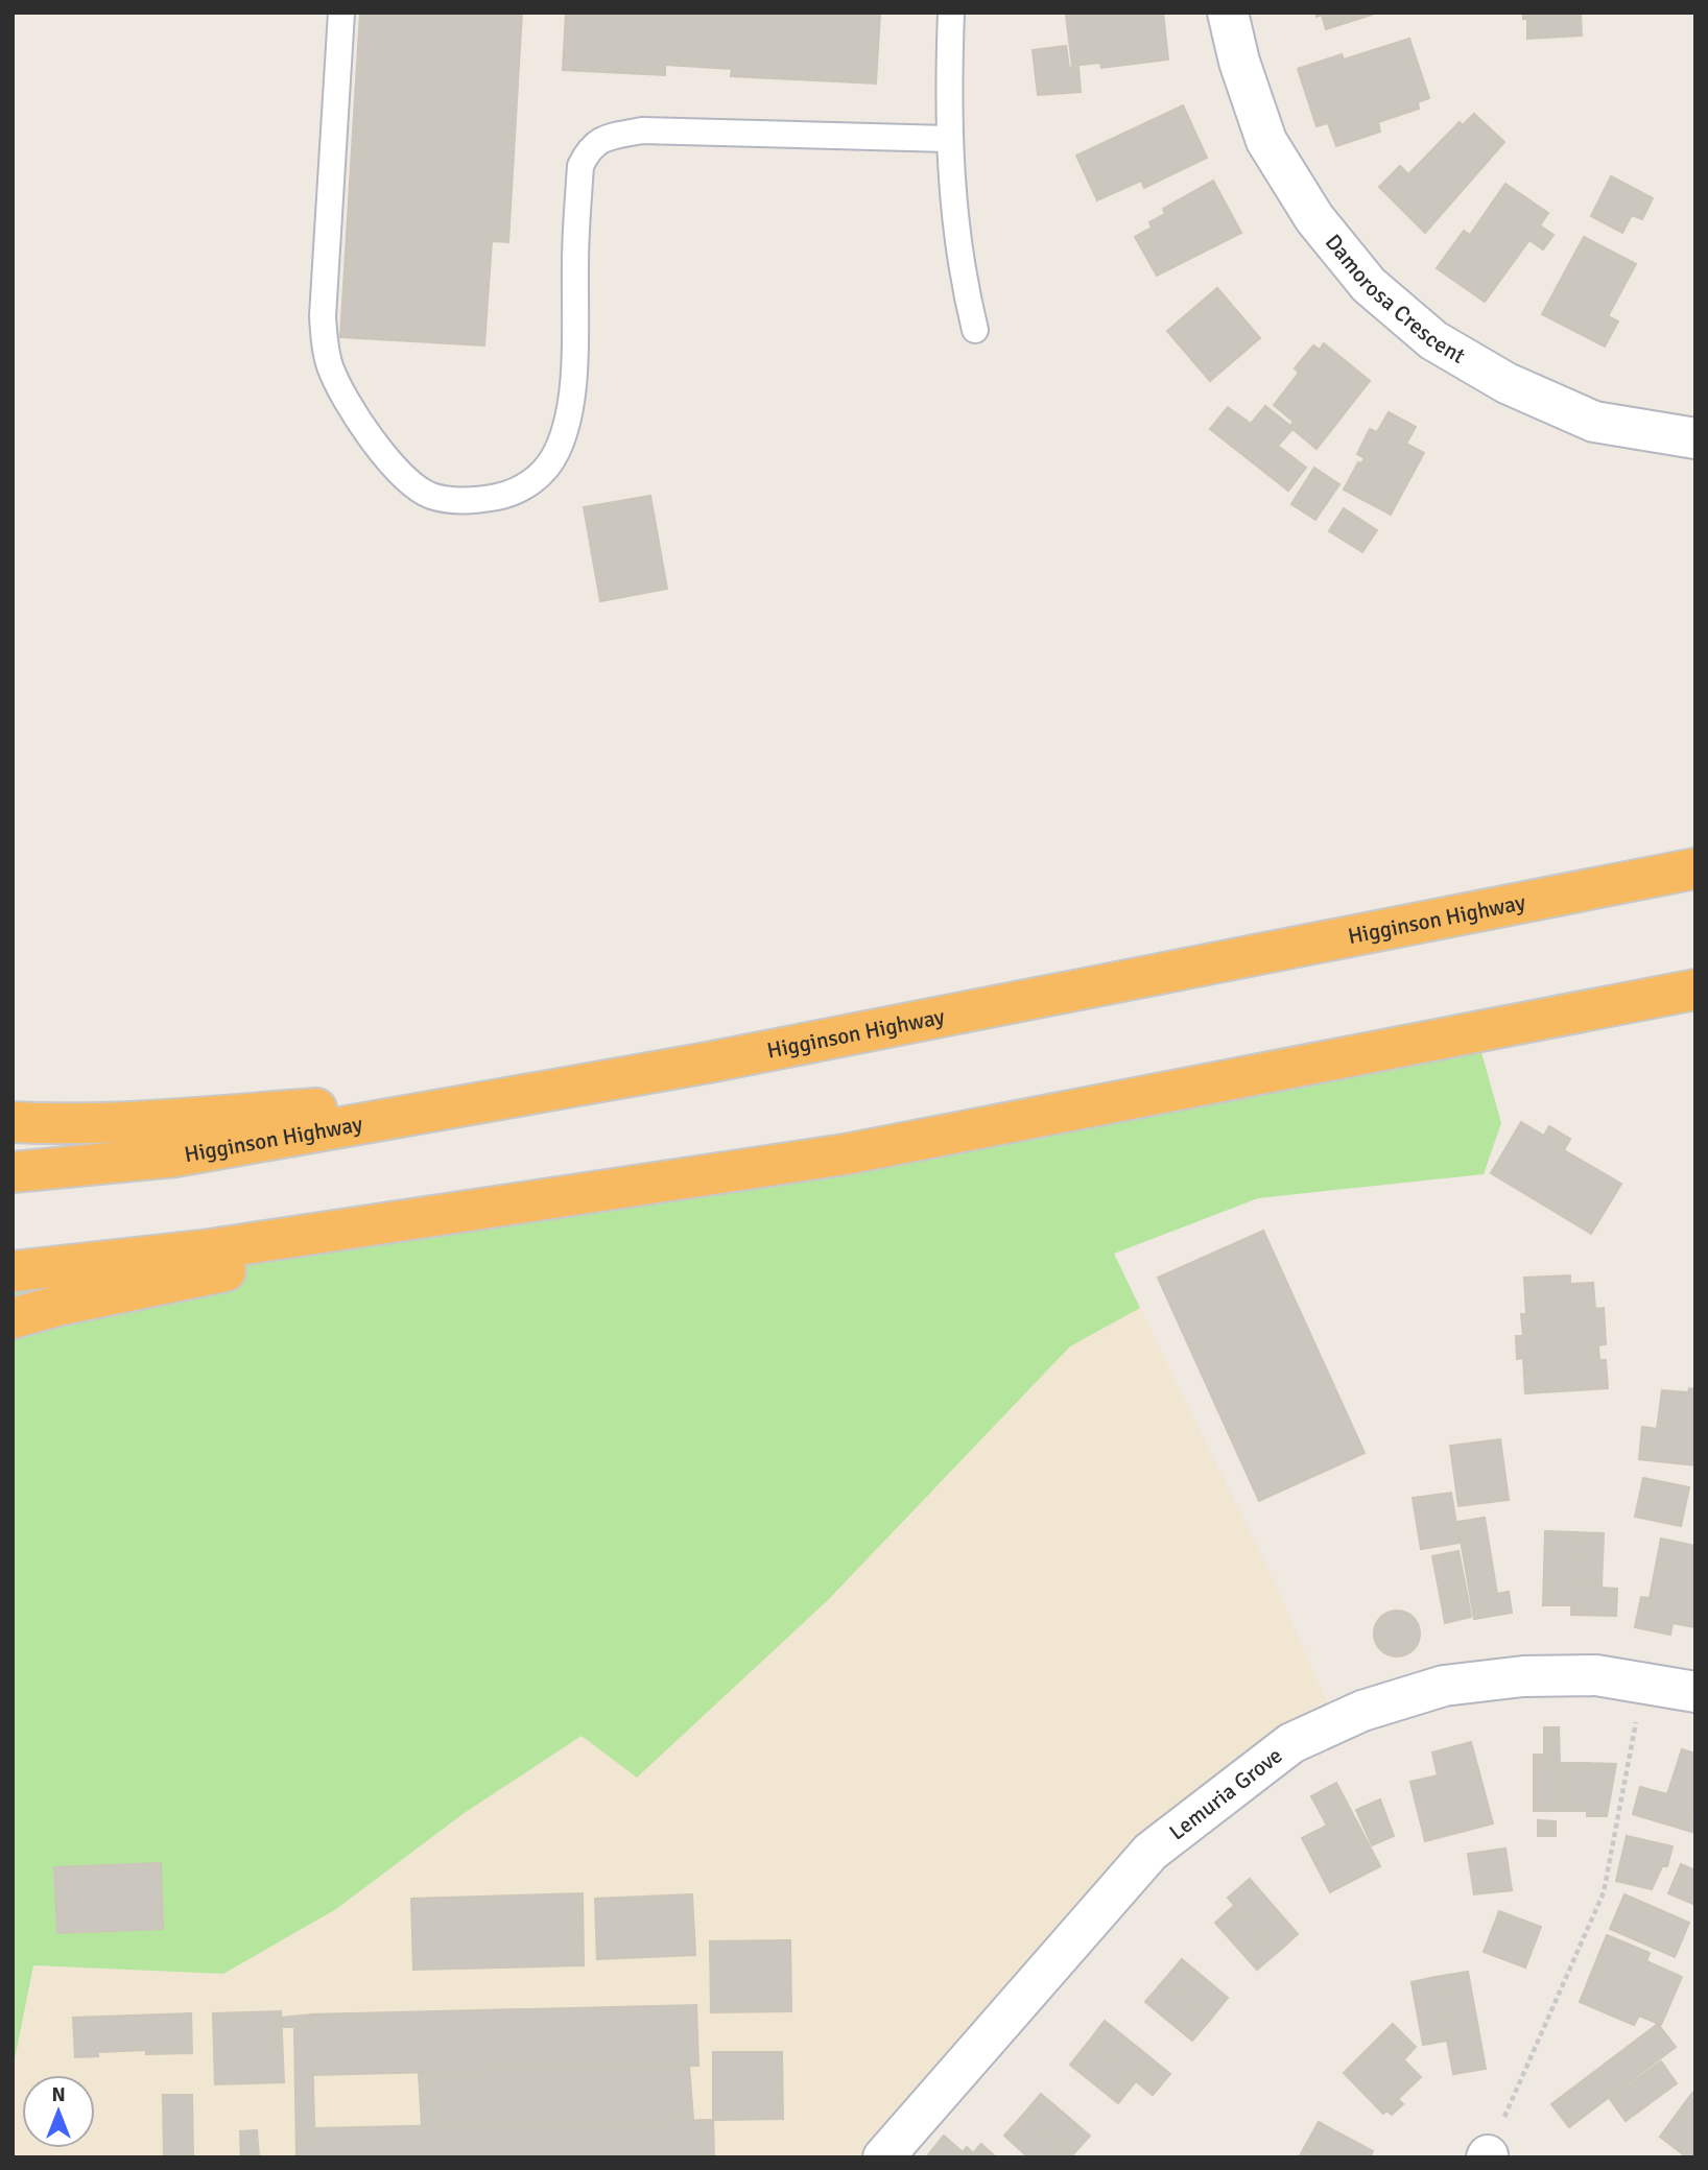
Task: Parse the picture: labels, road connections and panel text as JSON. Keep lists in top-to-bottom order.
{
  "streets": {
    "highway": ["Higginson Highway"],
    "street": ["Damorosa Crescent", "Lemuria Grove"]
  },
  "north": "top"
}
